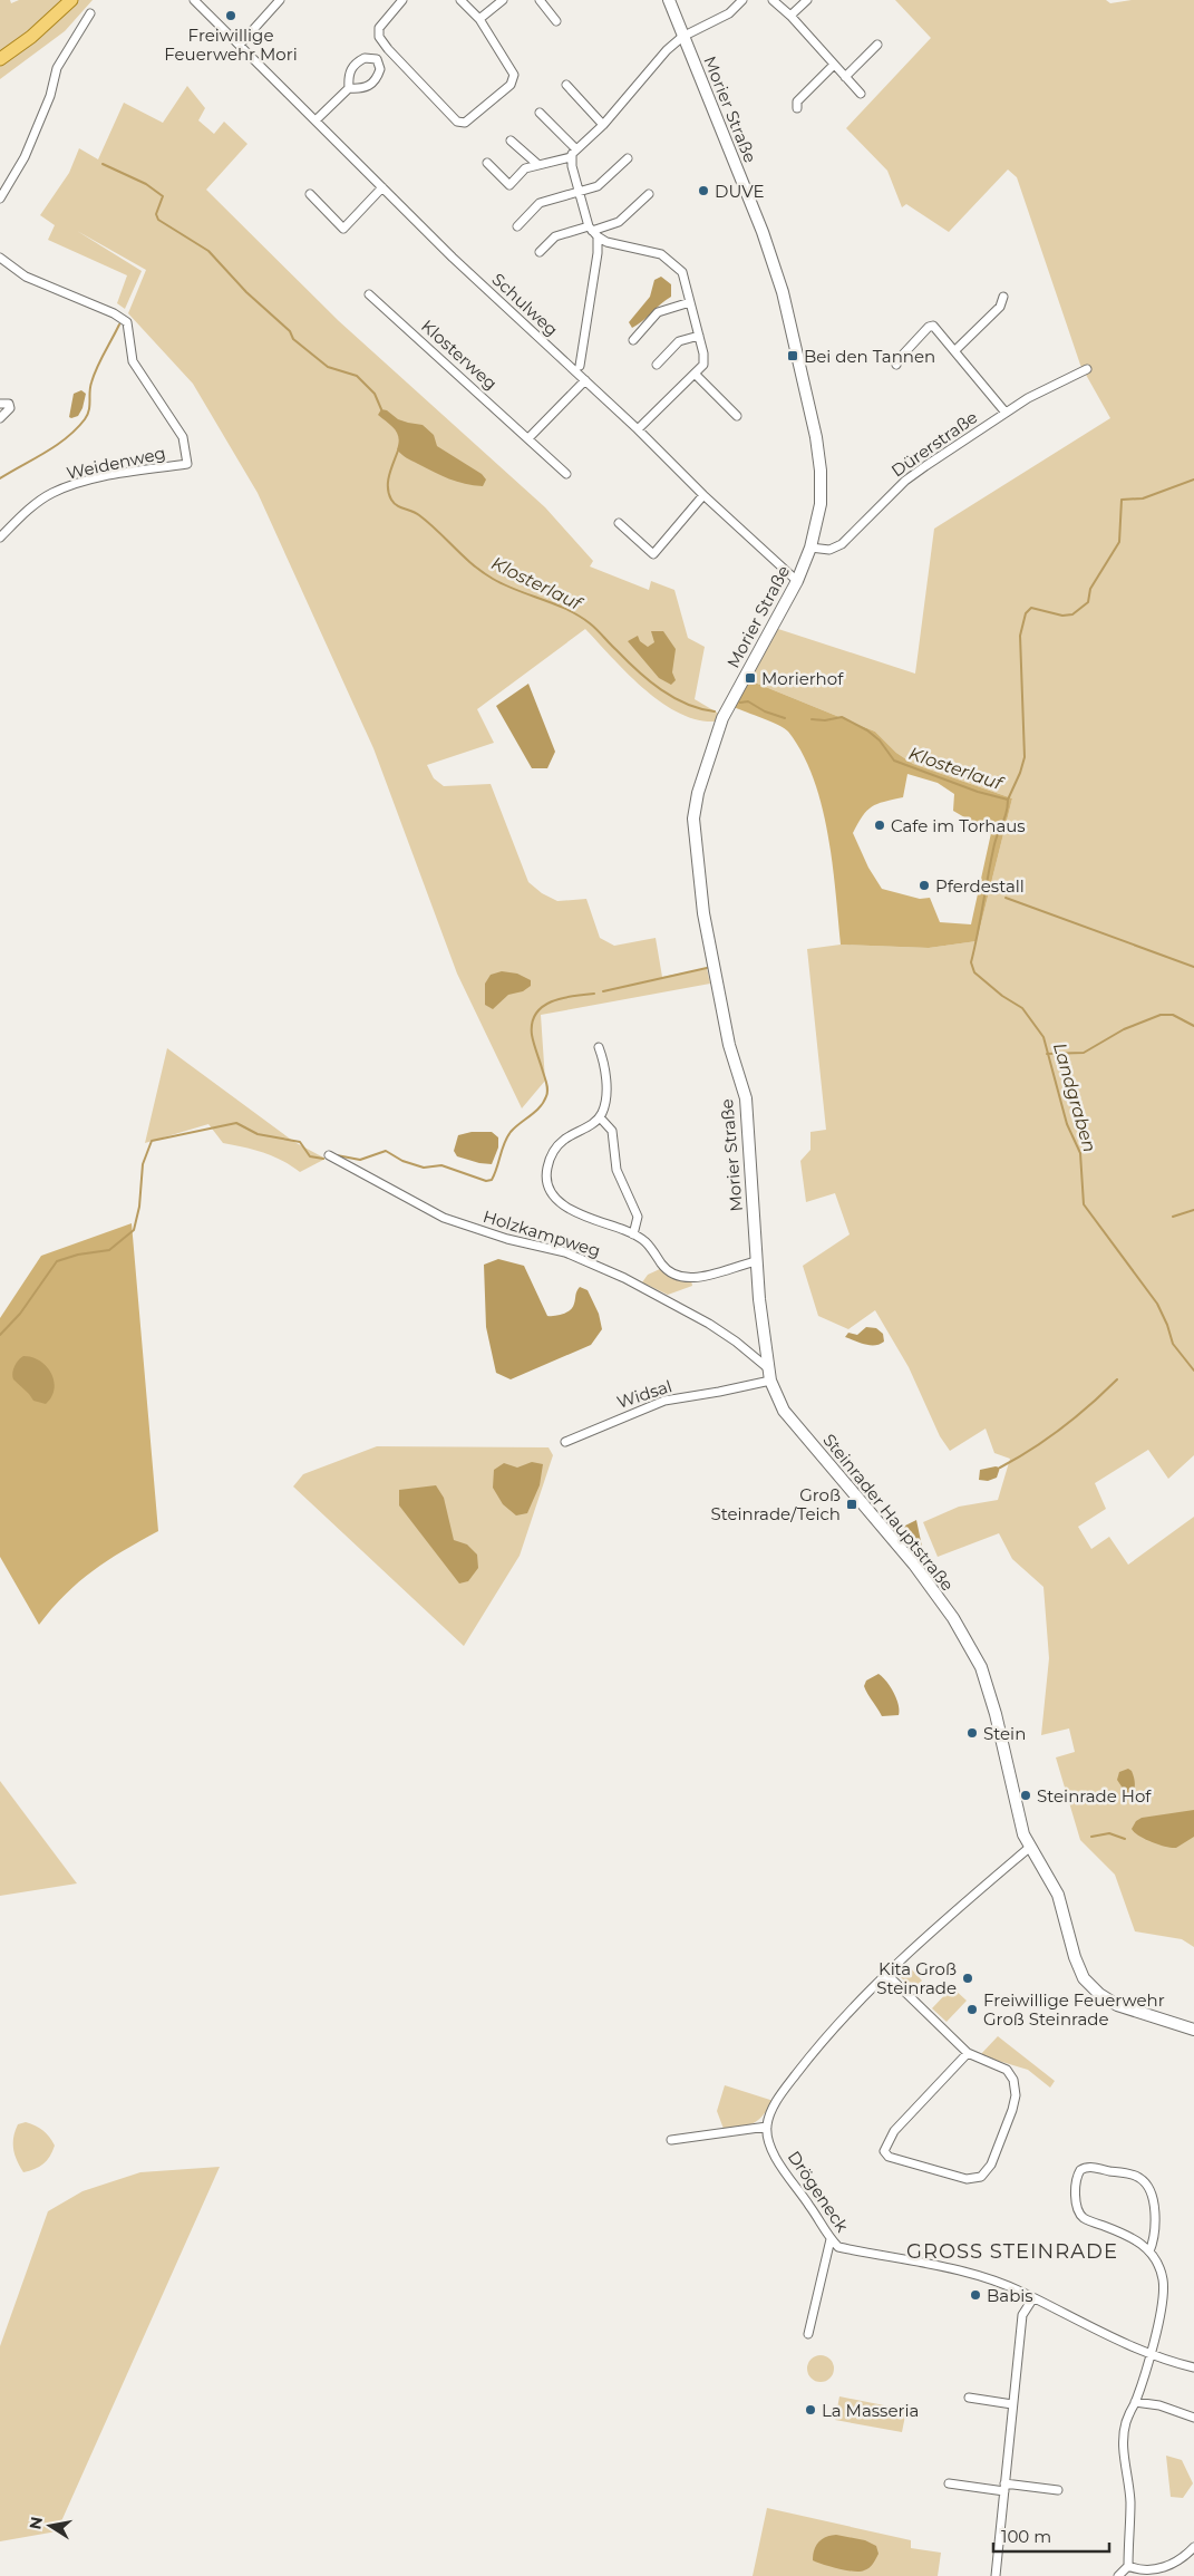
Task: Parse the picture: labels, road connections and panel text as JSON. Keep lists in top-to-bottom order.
{
  "streets": {
    "main road": ["Morier Straße", "Steinrader Hauptstraße"],
    "street": [
      "Schulweg",
      "Klosterweg",
      "Dürerstraße",
      "Weidenweg",
      "Holzkampweg",
      "Widsal",
      "Drögeneck"
    ]
  },
  "crossings": [
    ["Morier Straße", "Schulweg"],
    ["Morier Straße", "Dürerstraße"],
    ["Morier Straße", "Steinrader Hauptstraße"],
    ["Holzkampweg", "Widsal"],
    ["Holzkampweg", "Steinrader Hauptstraße"],
    ["Widsal", "Steinrader Hauptstraße"]
  ],
  "districts": ["GROSS STEINRADE"],
  "water": ["Klosterlauf", "Landgraben"],
  "places": {
    "other": [
      "Freiwillige Feuerwehr Mori",
      "DUVE",
      "Cafe im Torhaus",
      "Pferdestall",
      "Stein",
      "Steinrade Hof",
      "Kita Groß Steinrade",
      "Freiwillige Feuerwehr Groß Steinrade",
      "Babis",
      "La Masseria"
    ],
    "transit": ["Bei den Tannen", "Morierhof", "Groß Steinrade/Teich"]
  },
  "scale_bar": "100 m",
  "north": "left"
}
